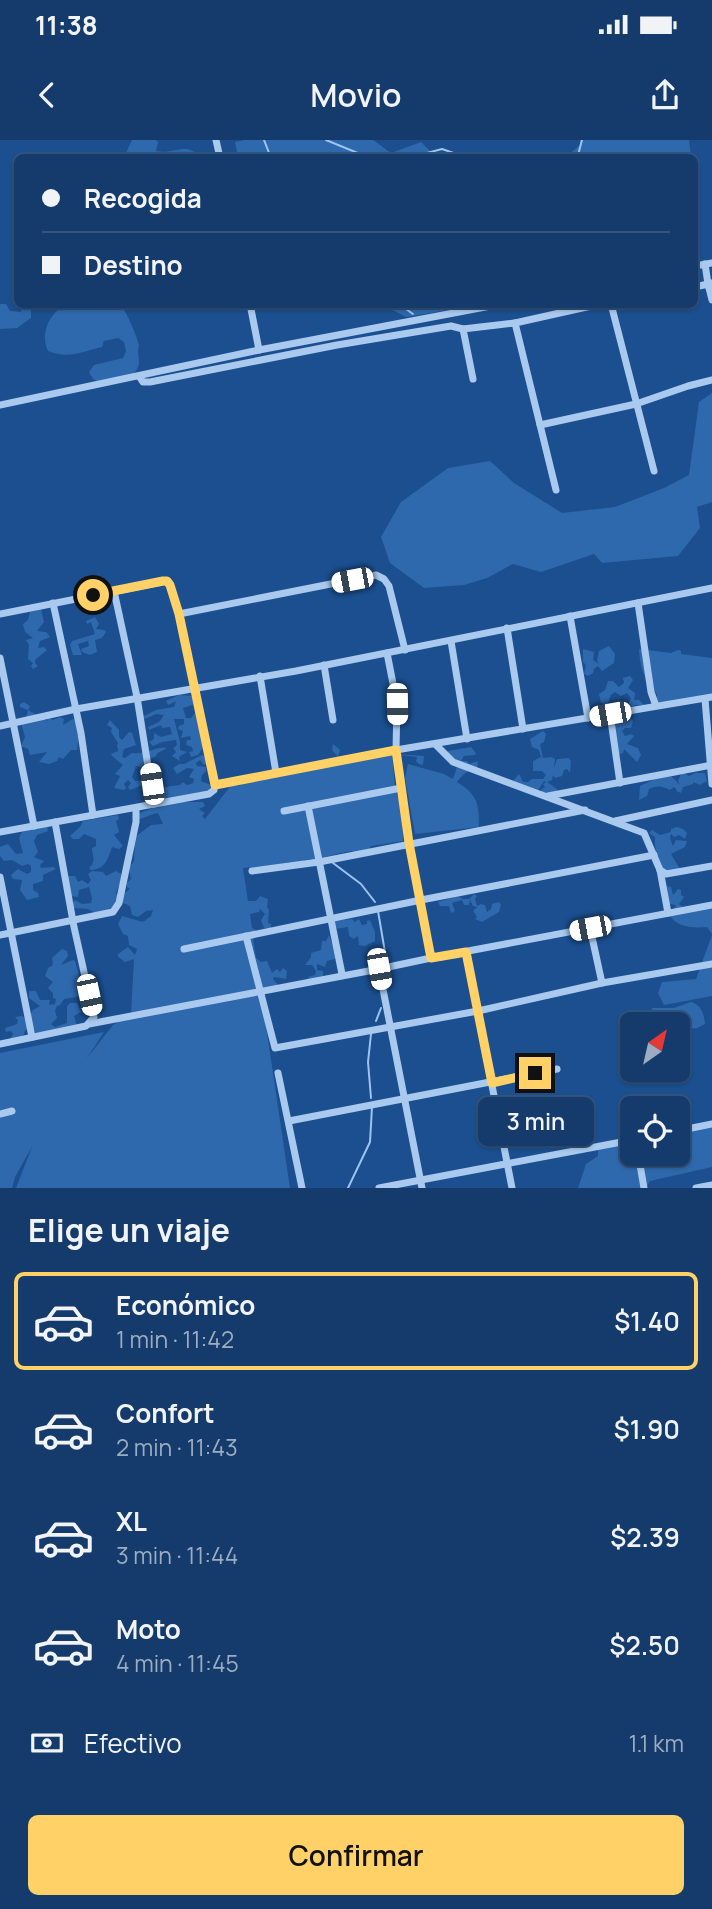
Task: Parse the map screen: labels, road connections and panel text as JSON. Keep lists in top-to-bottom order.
{
  "north": "top right",
  "page": {
    "status": "11:38",
    "header": "Movio",
    "banner": ["Recogida", "Destino"],
    "bubble": "3 min",
    "heading": "Elige un viaje",
    "list": [
      {
        "name": "Económico",
        "note": "1 min · 11:42",
        "value": "$1.40"
      },
      {
        "name": "Confort",
        "note": "2 min · 11:43",
        "value": "$1.90"
      },
      {
        "name": "XL",
        "note": "3 min · 11:44",
        "value": "$2.39"
      },
      {
        "name": "Moto",
        "note": "4 min · 11:45",
        "value": "$2.50"
      }
    ],
    "pay": ["Efectivo", "1.1 km"],
    "buttons": "Confirmar"
  }
}
